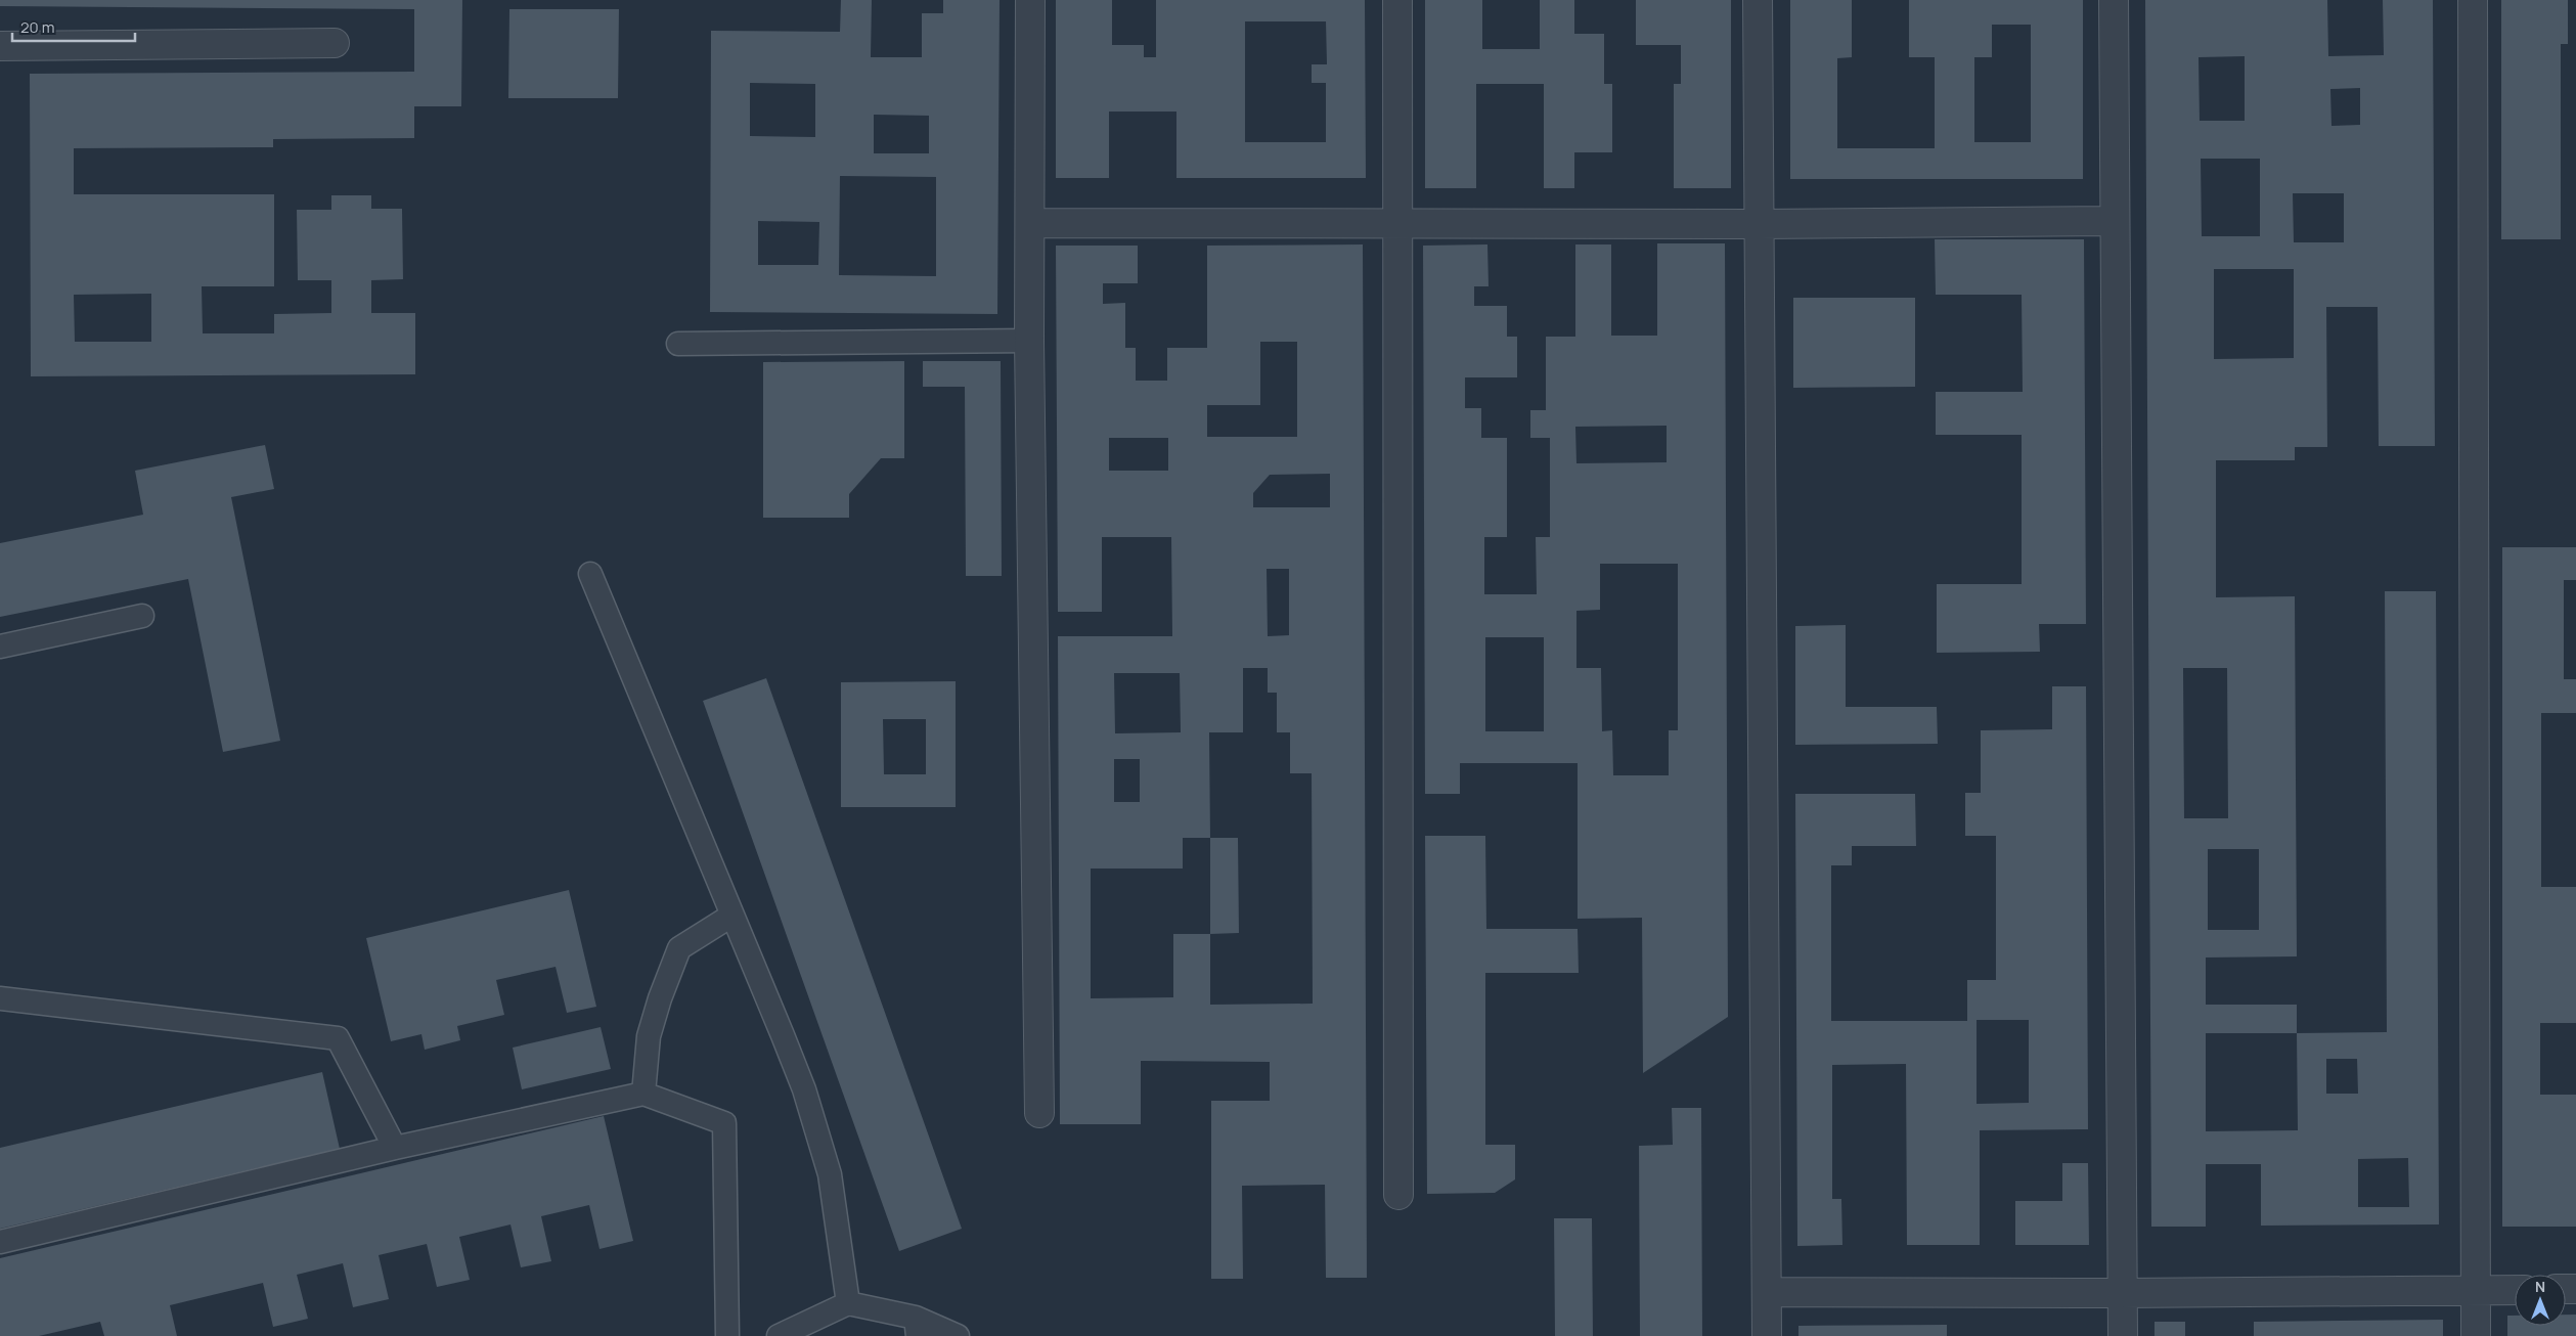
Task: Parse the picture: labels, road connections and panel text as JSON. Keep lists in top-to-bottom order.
{
  "scale_bar": "20 m",
  "north": "top"
}
